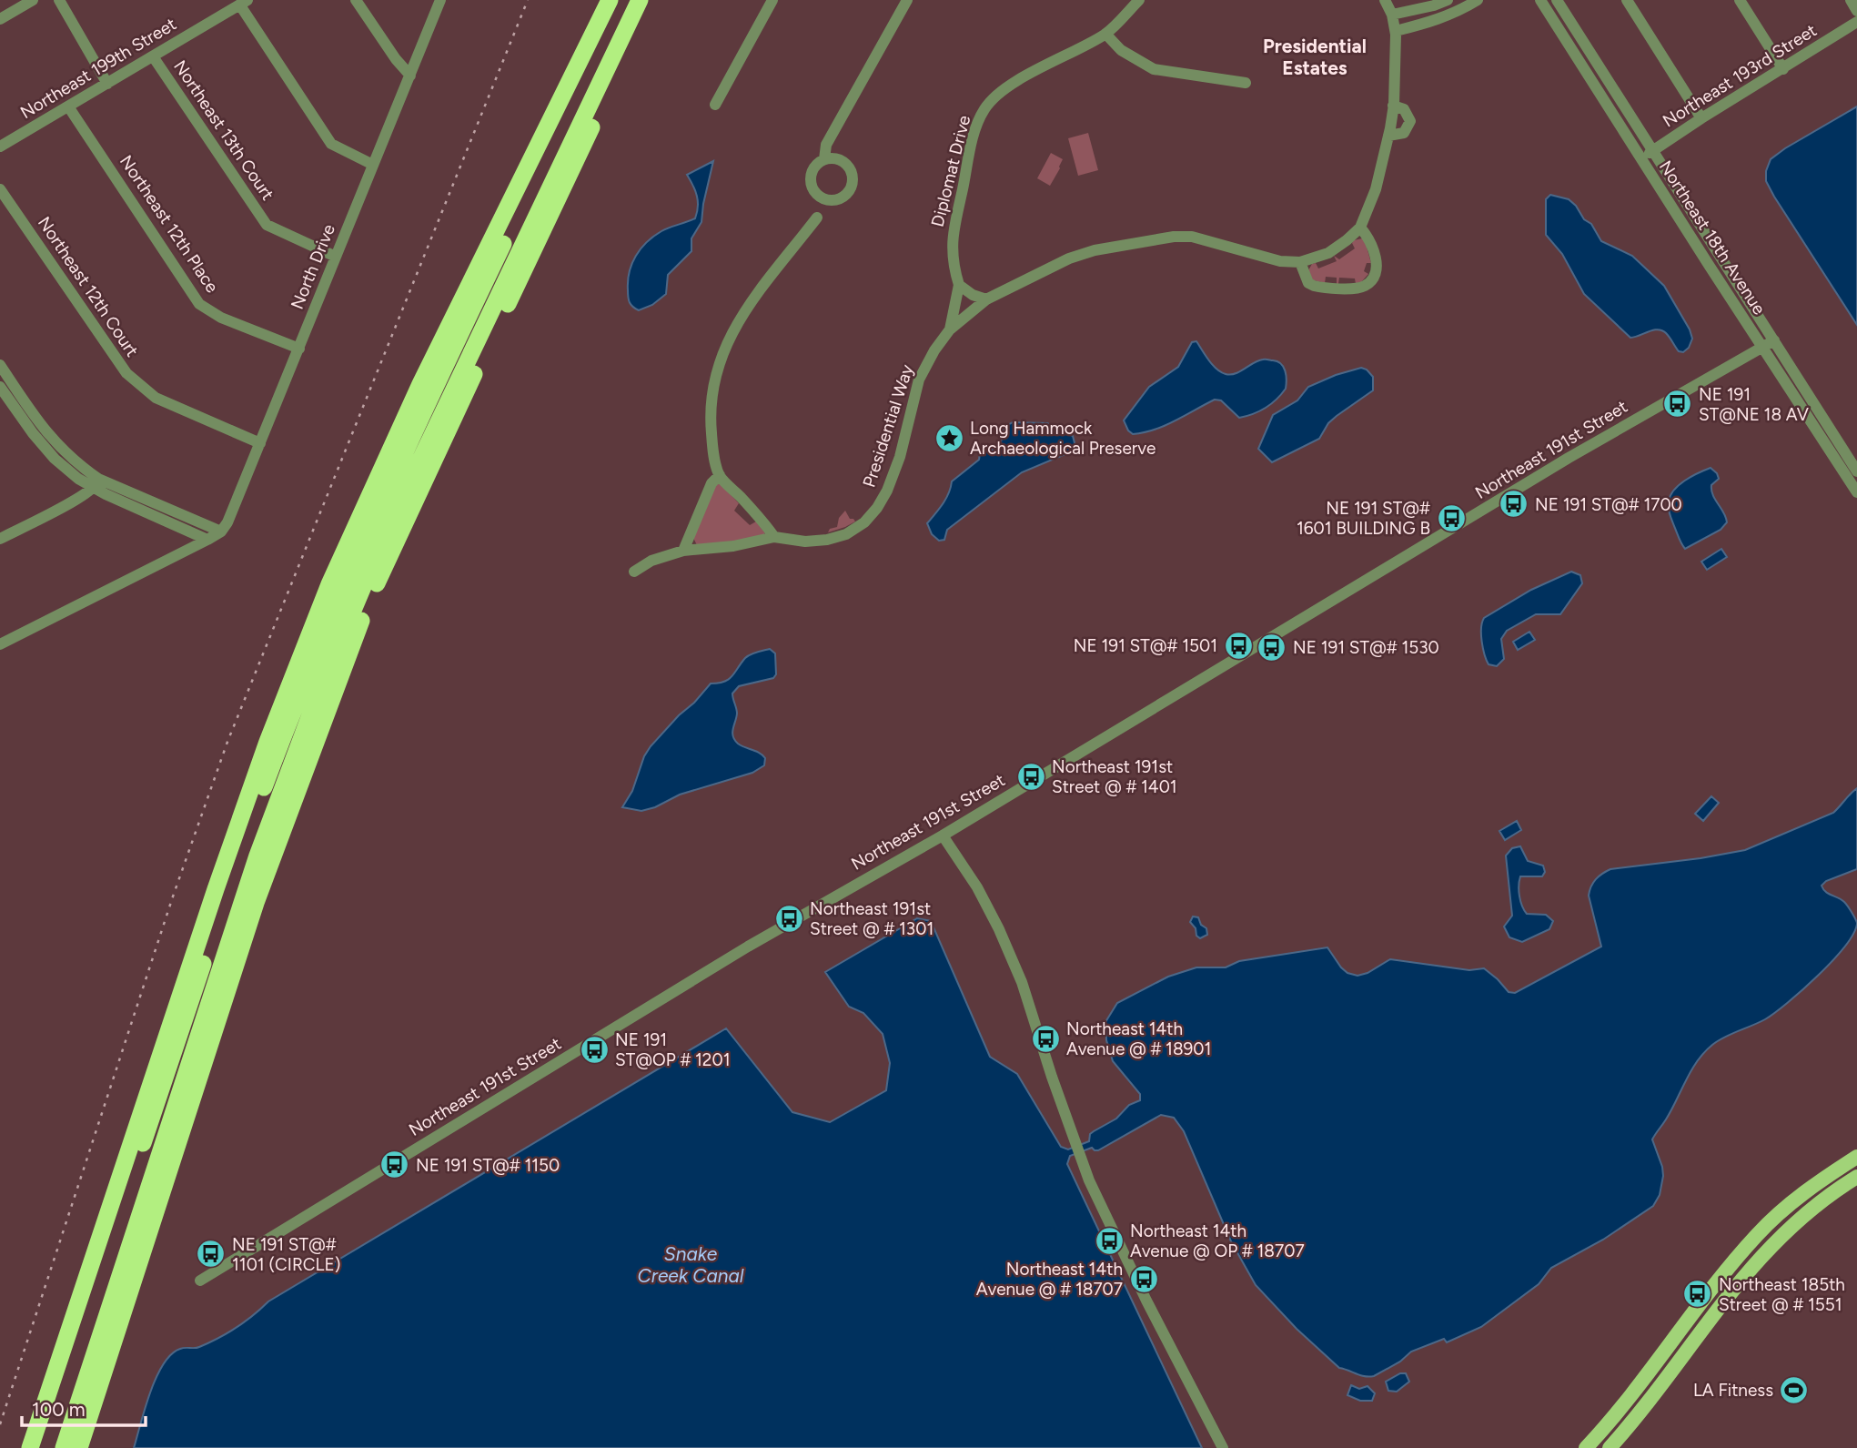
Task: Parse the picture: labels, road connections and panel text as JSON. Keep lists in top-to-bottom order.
{
  "streets": {
    "street": [
      "Northeast 199th Street",
      "Northeast 193rd Street",
      "Northeast 13th Court",
      "Diplomat Drive",
      "Northeast 12th Place",
      "Northeast 18th Avenue",
      "North Drive",
      "Northeast 12th Court",
      "Presidential Way",
      "Northeast 191st Street"
    ]
  },
  "crossings": [
    ["Northeast 199th Street", "Northeast 13th Court"],
    ["Northeast 199th Street", "Northeast 12th Place"],
    ["Northeast 193rd Street", "Northeast 18th Avenue"],
    ["Northeast 13th Court", "North Drive"],
    ["Diplomat Drive", "Presidential Way"],
    ["Northeast 12th Place", "North Drive"],
    ["Northeast 18th Avenue", "Northeast 191st Street"],
    ["North Drive", "Northeast 12th Court"]
  ],
  "districts": ["Presidential Estates"],
  "water": ["Snake Creek Canal"],
  "places": {
    "bus stop": [
      "NE 191 ST@NE 18 AV",
      "NE 191 ST@# 1700",
      "NE 191 ST@# 1601 BUILDING B",
      "NE 191 ST@# 1501",
      "NE 191 ST@# 1530",
      "Northeast 191st Street @ # 1401",
      "Northeast 191st Street @ # 1301",
      "Northeast 14th Avenue @ # 18901",
      "NE 191 ST@OP # 1201",
      "NE 191 ST@# 1150",
      "Northeast 14th Avenue @ OP # 18707",
      "NE 191 ST@# 1101 (CIRCLE)",
      "Northeast 14th Avenue @ # 18707",
      "Northeast 185th Street @ # 1551"
    ],
    "place": ["Long Hammock Archaeological Preserve"],
    "sports": ["LA Fitness"]
  },
  "scale_bar": "100 m"
}
